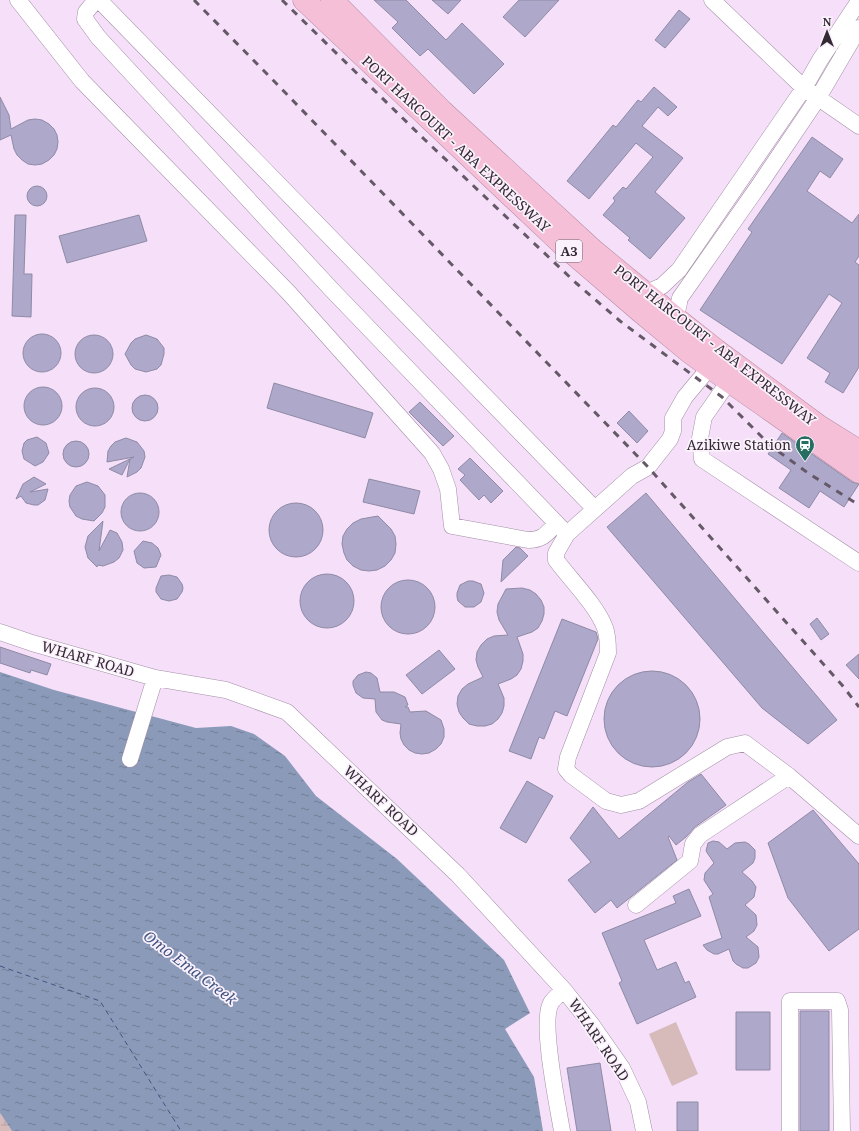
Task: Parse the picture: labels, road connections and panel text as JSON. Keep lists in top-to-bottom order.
{
  "streets": {
    "highway": ["PORT HARCOURT - ABA EXPRESSWAY", "A3"],
    "street": ["WHARF ROAD"]
  },
  "water": ["Omo Ema Creek"],
  "places": {
    "station": ["Azikiwe Station"]
  },
  "north": "top"
}
